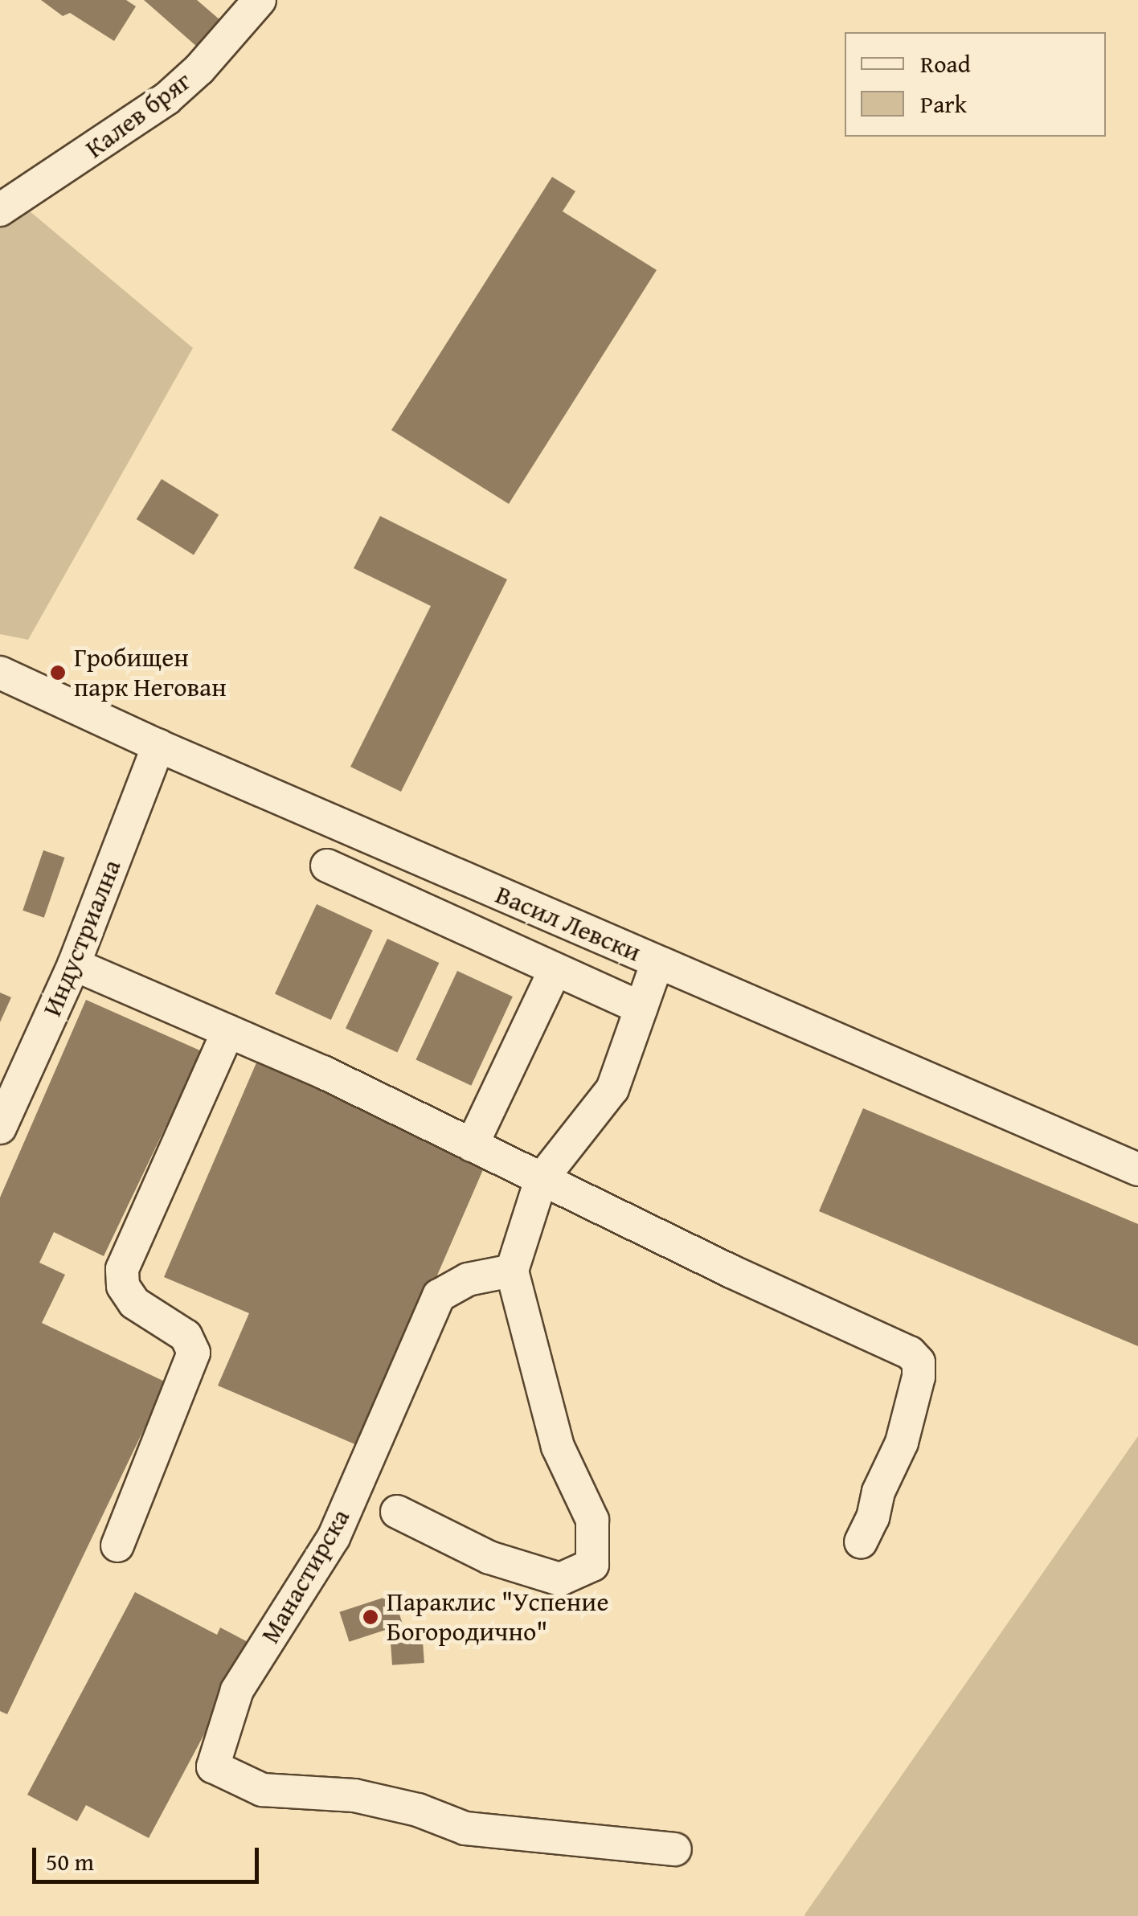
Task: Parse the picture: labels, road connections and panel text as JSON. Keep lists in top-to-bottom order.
{
  "streets": {
    "street": [
      "Калев бряг",
      "Васил Левски",
      "Индустриална",
      "Манастирска"
    ]
  },
  "crossings": [
    ["Васил Левски", "Индустриална"]
  ],
  "places": ["Гробищен парк Негован", "Параклис \"Успение Богородично\""],
  "legend": ["Road", "Park"],
  "scale_bar": "50 m"
}
